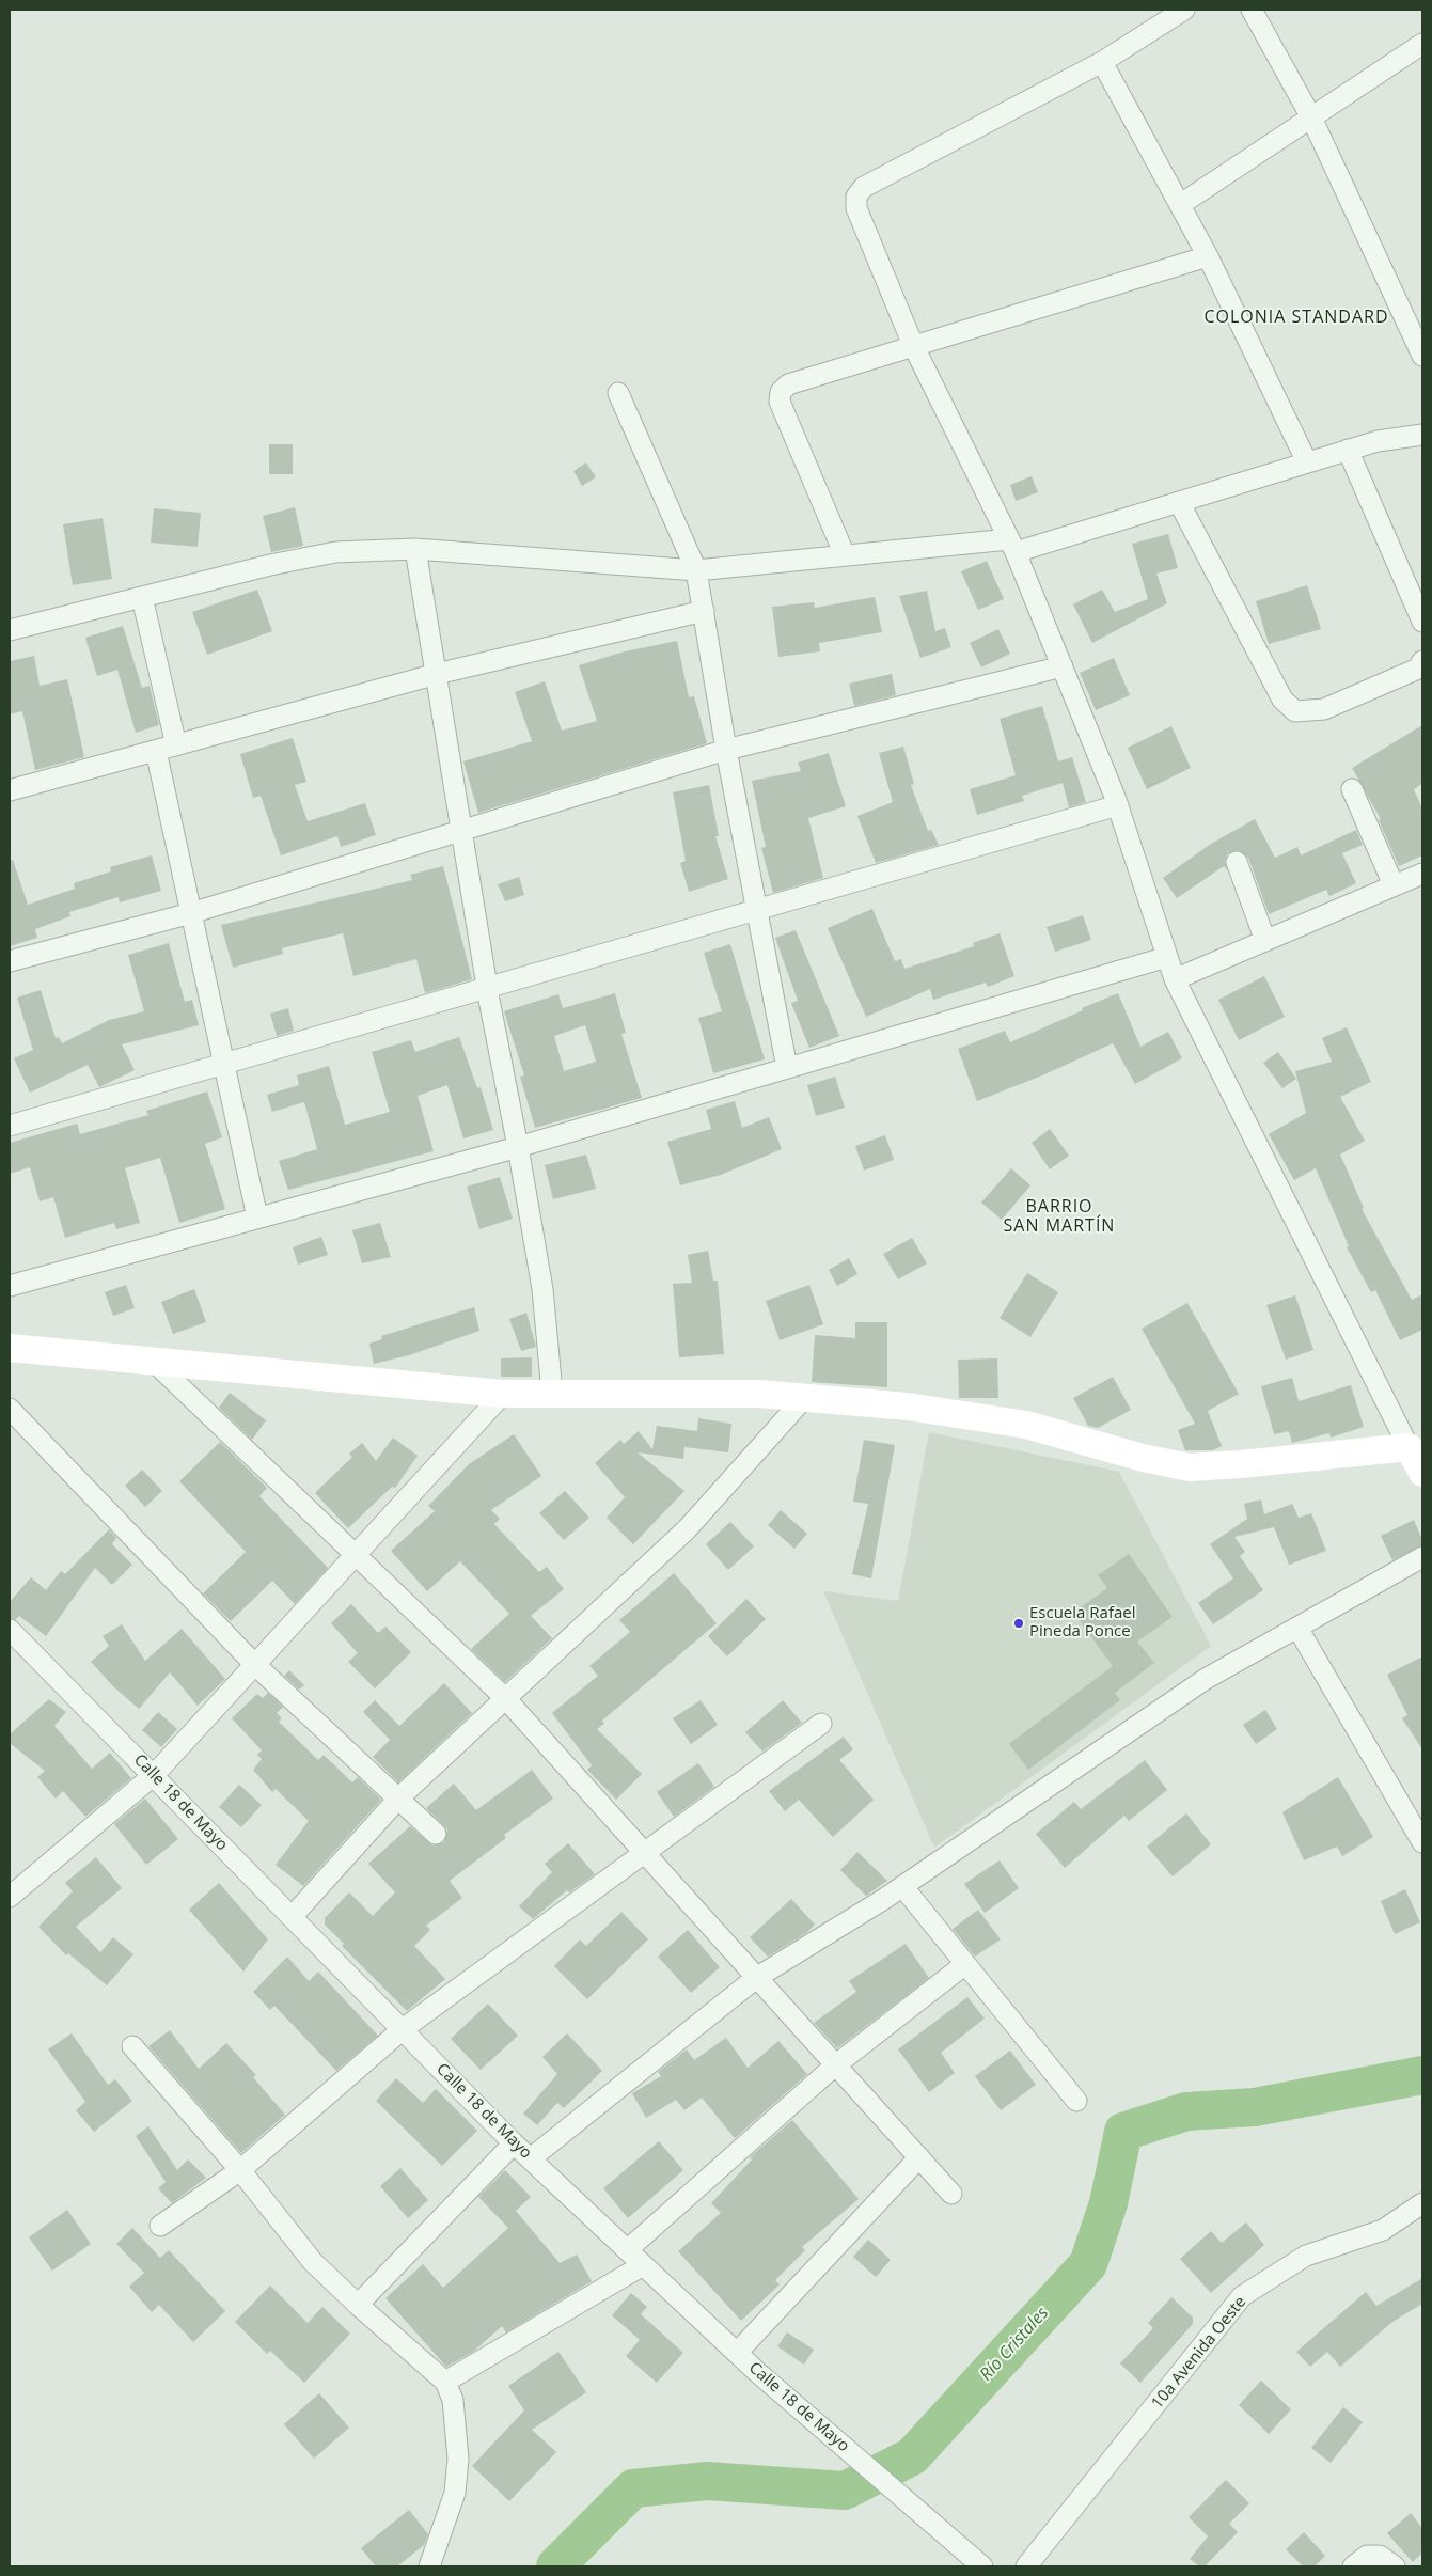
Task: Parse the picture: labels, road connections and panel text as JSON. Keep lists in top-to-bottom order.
{
  "streets": {
    "street": ["Calle 18 de Mayo", "10a Avenida Oeste"]
  },
  "districts": ["COLONIA STANDARD", "BARRIO SAN MARTÍN"],
  "water": ["Río Cristales"],
  "places": ["Escuela Rafael Pineda Ponce"]
}
